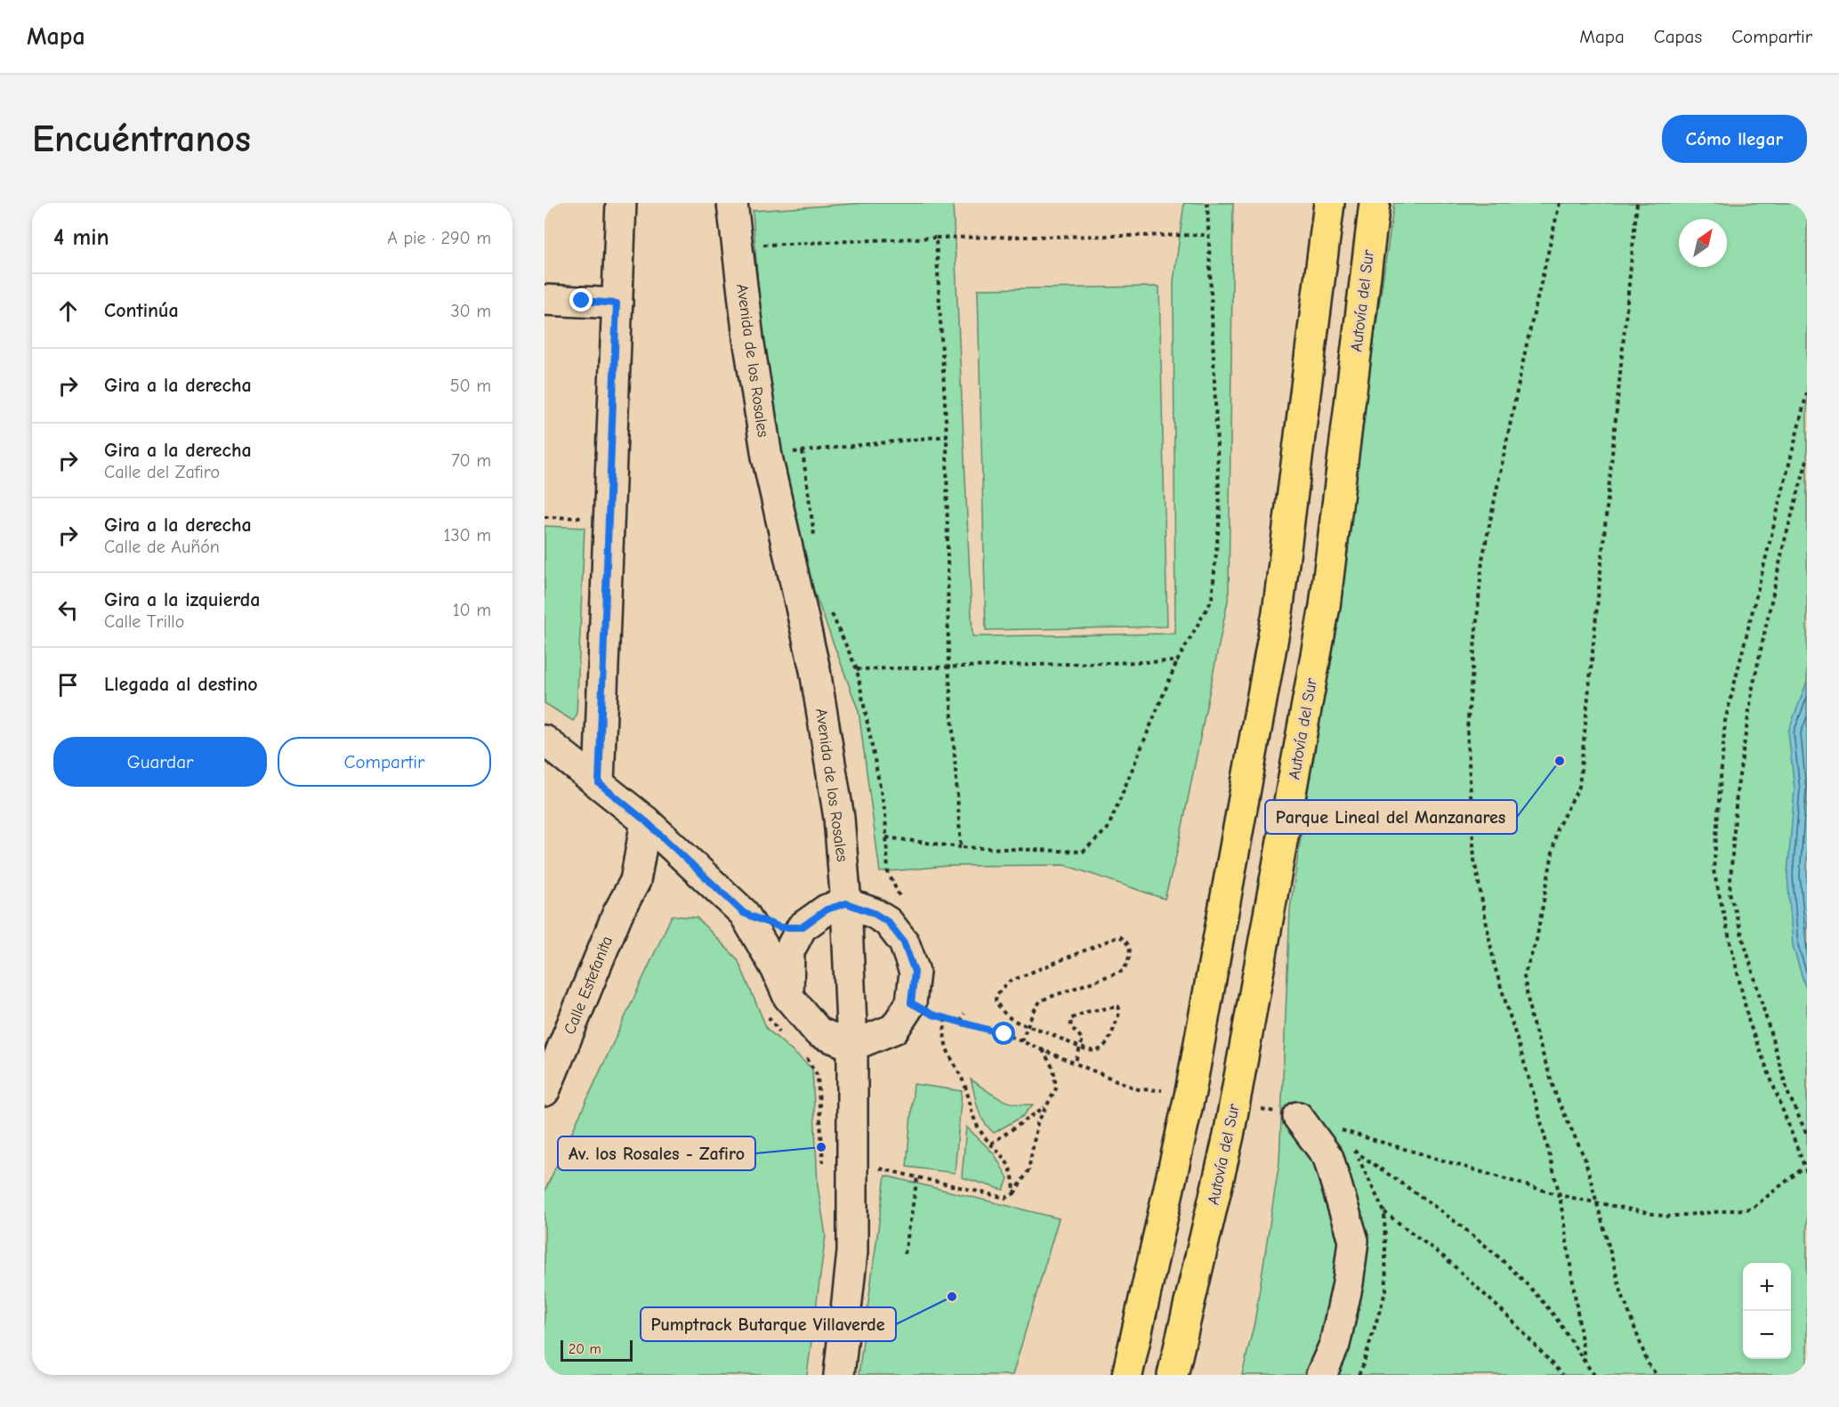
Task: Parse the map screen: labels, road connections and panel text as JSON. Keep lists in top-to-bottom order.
{
  "streets": {
    "highway": ["Autovía del Sur"],
    "street": ["Avenida de los Rosales", "Calle Estefanita"]
  },
  "places": ["Parque Lineal del Manzanares", "Av. los Rosales - Zafiro", "Pumptrack Butarque Villaverde"],
  "scale_bar": "20 m",
  "north": "top right",
  "page": {
    "header": "Mapa",
    "nav": ["Mapa", "Capas", "Compartir"],
    "buttons": [
      "Cómo llegar",
      ["Guardar", "Compartir"]
    ],
    "title": "Encuéntranos",
    "heading": ["4 min", "A pie · 290 m"],
    "list": [
      ["Continúa", "30 m"],
      ["Gira a la derecha", "50 m"],
      ["Gira a la derecha", "Calle del Zafiro", "70 m"],
      ["Gira a la derecha", "Calle de Auñón", "130 m"],
      ["Gira a la izquierda", "Calle Trillo", "10 m"],
      "Llegada al destino"
    ],
    "map_buttons": ["+", "−"],
    "scale": "20 m"
  }
}
